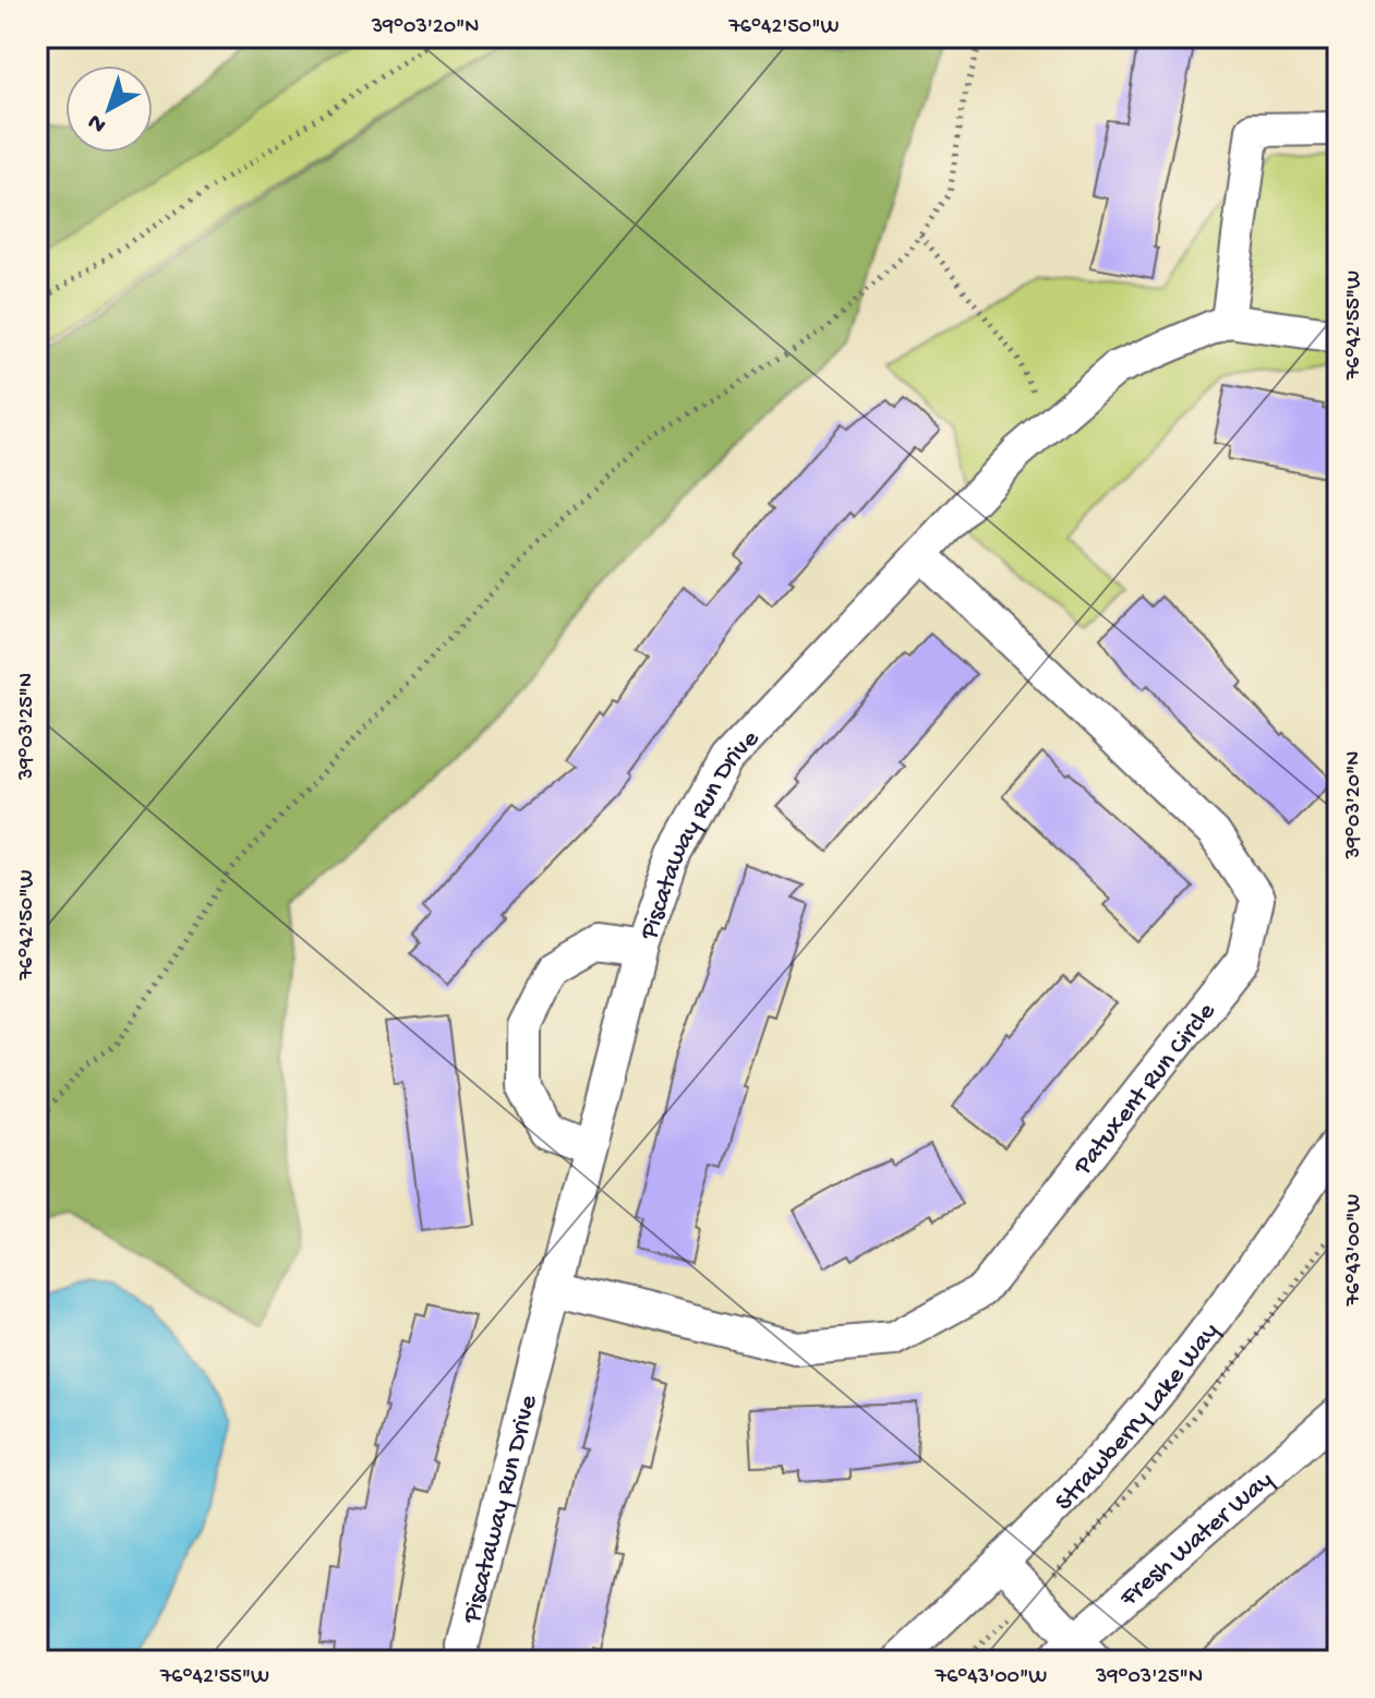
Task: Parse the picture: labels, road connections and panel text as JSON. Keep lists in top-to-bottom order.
{
  "streets": {
    "street": [
      "Piscataway Run Drive",
      "Patuxent Run Circle",
      "Strawberry Lake Way",
      "Fresh Water Way"
    ]
  },
  "crossings": [
    ["Piscataway Run Drive", "Patuxent Run Circle"]
  ],
  "north": "bottom left",
  "coordinates": [
    "39°03'20\"N",
    "76°42'50\"W",
    "76°42'55\"W",
    "39°03'25\"N",
    "76°43'00\"W"
  ]
}
